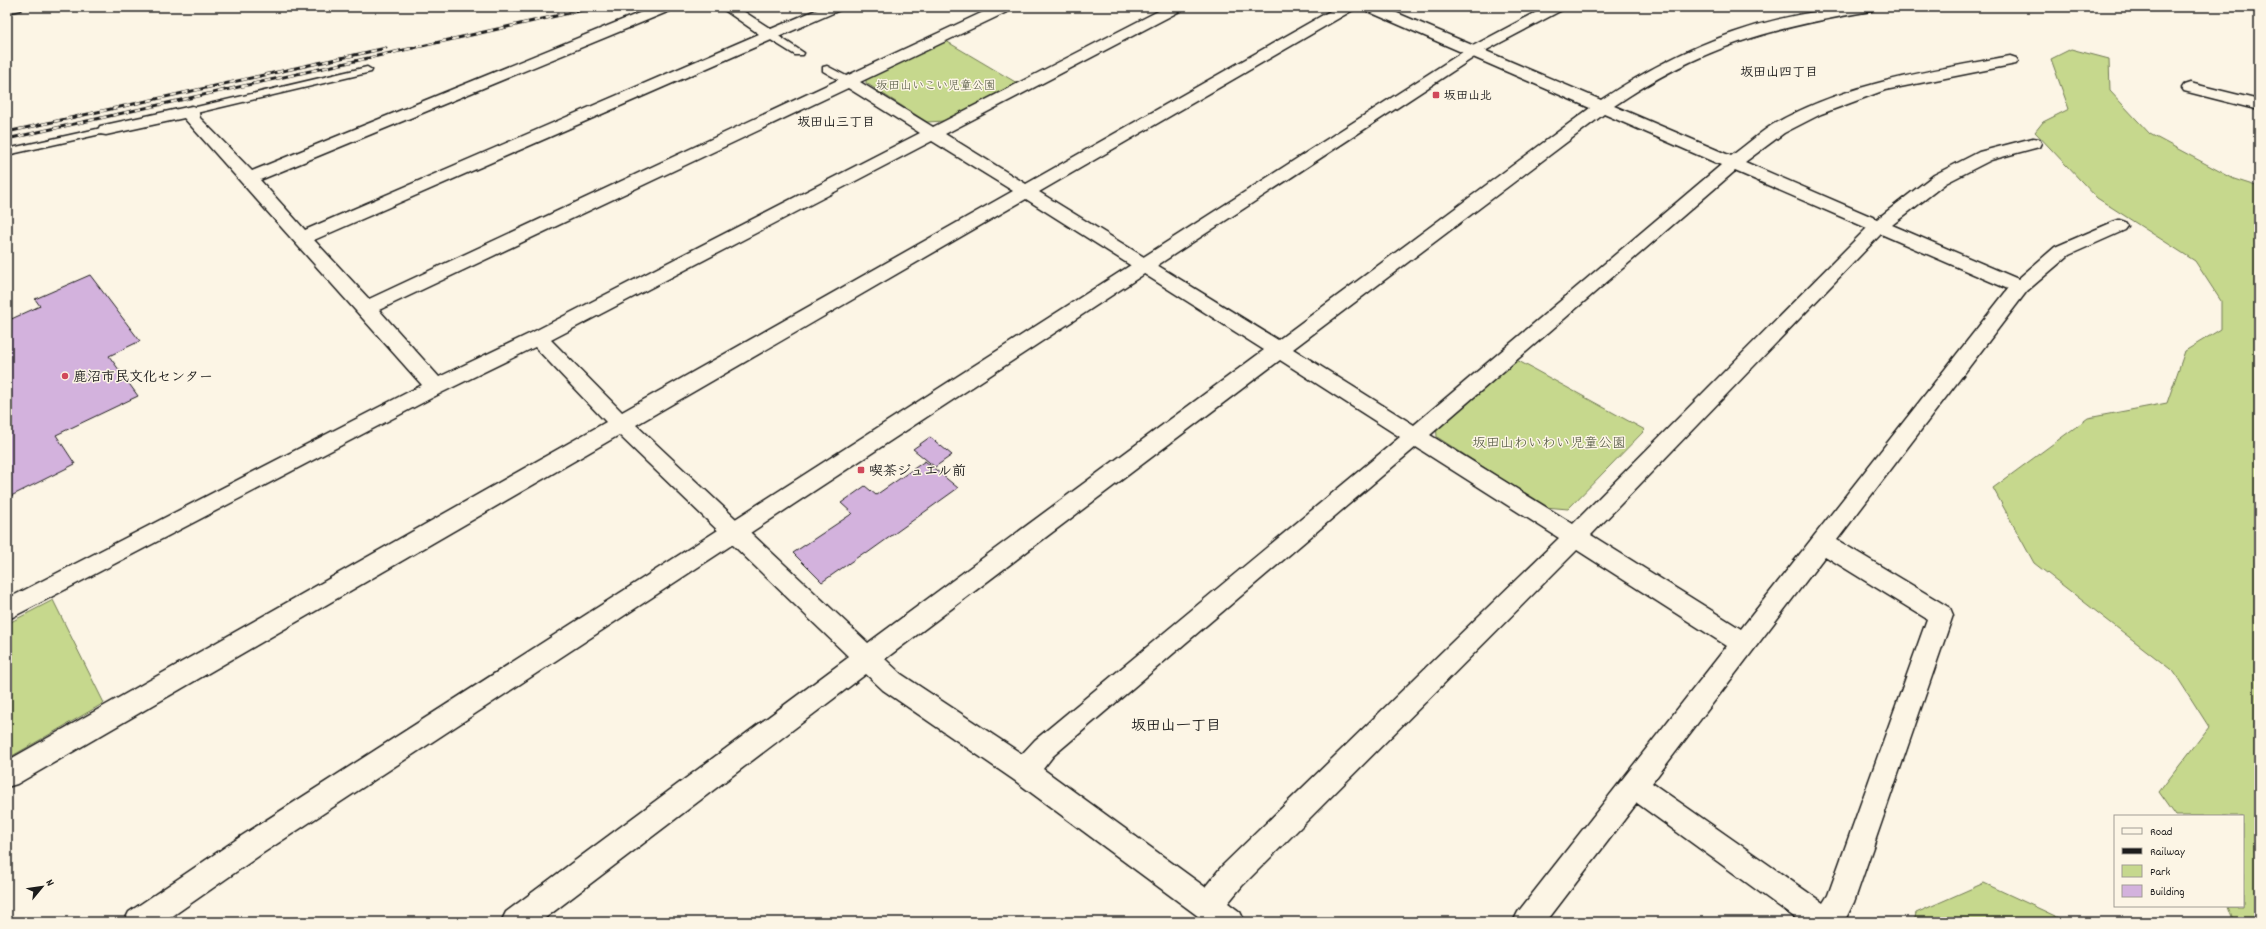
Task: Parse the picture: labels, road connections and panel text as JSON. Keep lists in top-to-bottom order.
{
  "districts": ["坂田山四丁目", "坂田山三丁目", "坂田山一丁目"],
  "parks": ["坂田山いこい児童公園", "坂田山わいわい児童公園"],
  "places": {
    "transit": ["坂田山北", "喫茶ジュエル前"],
    "other": ["鹿沼市民文化センター"]
  },
  "legend": [
    "Road",
    "Railway",
    "Park",
    "Building"
  ],
  "north": "top right"
}
